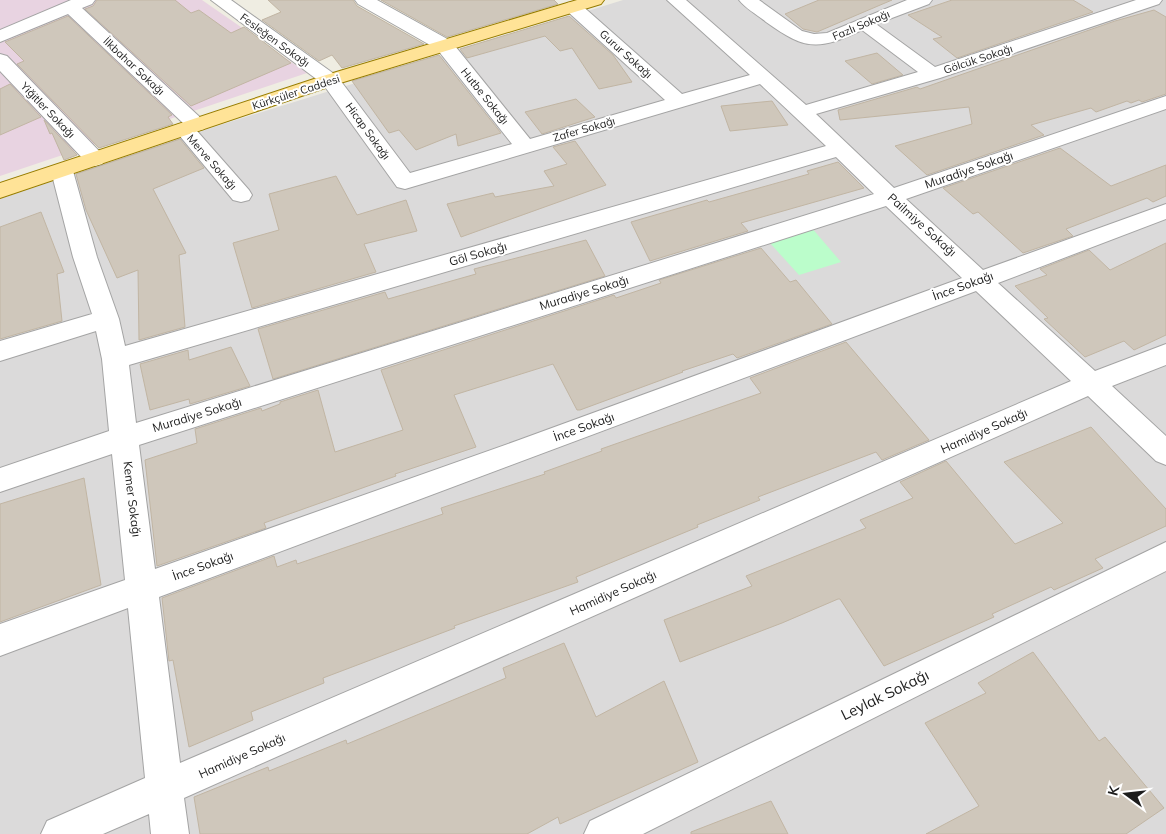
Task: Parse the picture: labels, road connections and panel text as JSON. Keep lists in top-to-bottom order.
{
  "streets": {
    "main road": ["Kürkçüler Caddesi"],
    "street": [
      "Fazlı Sokağı",
      "Fesleğen Sokağı",
      "Gurur Sokağı",
      "Gölcük Sokağı",
      "İlkbahar Sokağı",
      "Hutbe Sokağı",
      "Yiğitler Sokağı",
      "Zafer Sokağı",
      "Hicap Sokağı",
      "Merve Sokağı",
      "Muradiye Sokağı",
      "Pailmiye Sokağı",
      "Göl Sokağı",
      "İnce Sokağı",
      "Hamidiye Sokağı",
      "Kemer Sokağı",
      "Leylak Sokağı"
    ]
  },
  "crossings": [
    ["Fesleğen Sokağı", "Kürkçüler Caddesi"],
    ["Fesleğen Sokağı", "Hicap Sokağı"],
    ["Gurur Sokağı", "Kürkçüler Caddesi"],
    ["Gurur Sokağı", "Zafer Sokağı"],
    ["Gölcük Sokağı", "Pailmiye Sokağı"],
    ["İlkbahar Sokağı", "Kürkçüler Caddesi"],
    ["İlkbahar Sokağı", "Merve Sokağı"],
    ["Kürkçüler Caddesi", "Hutbe Sokağı"],
    ["Kürkçüler Caddesi", "Yiğitler Sokağı"],
    ["Kürkçüler Caddesi", "Hicap Sokağı"],
    ["Kürkçüler Caddesi", "Merve Sokağı"],
    ["Kürkçüler Caddesi", "Kemer Sokağı"],
    ["Hutbe Sokağı", "Zafer Sokağı"],
    ["Zafer Sokağı", "Hicap Sokağı"],
    ["Zafer Sokağı", "Pailmiye Sokağı"],
    ["Muradiye Sokağı", "Pailmiye Sokağı"],
    ["Muradiye Sokağı", "Kemer Sokağı"],
    ["Pailmiye Sokağı", "Göl Sokağı"],
    ["Pailmiye Sokağı", "İnce Sokağı"],
    ["Pailmiye Sokağı", "Hamidiye Sokağı"],
    ["Göl Sokağı", "Kemer Sokağı"],
    ["İnce Sokağı", "Kemer Sokağı"],
    ["Hamidiye Sokağı", "Kemer Sokağı"]
  ],
  "north": "left"
}
